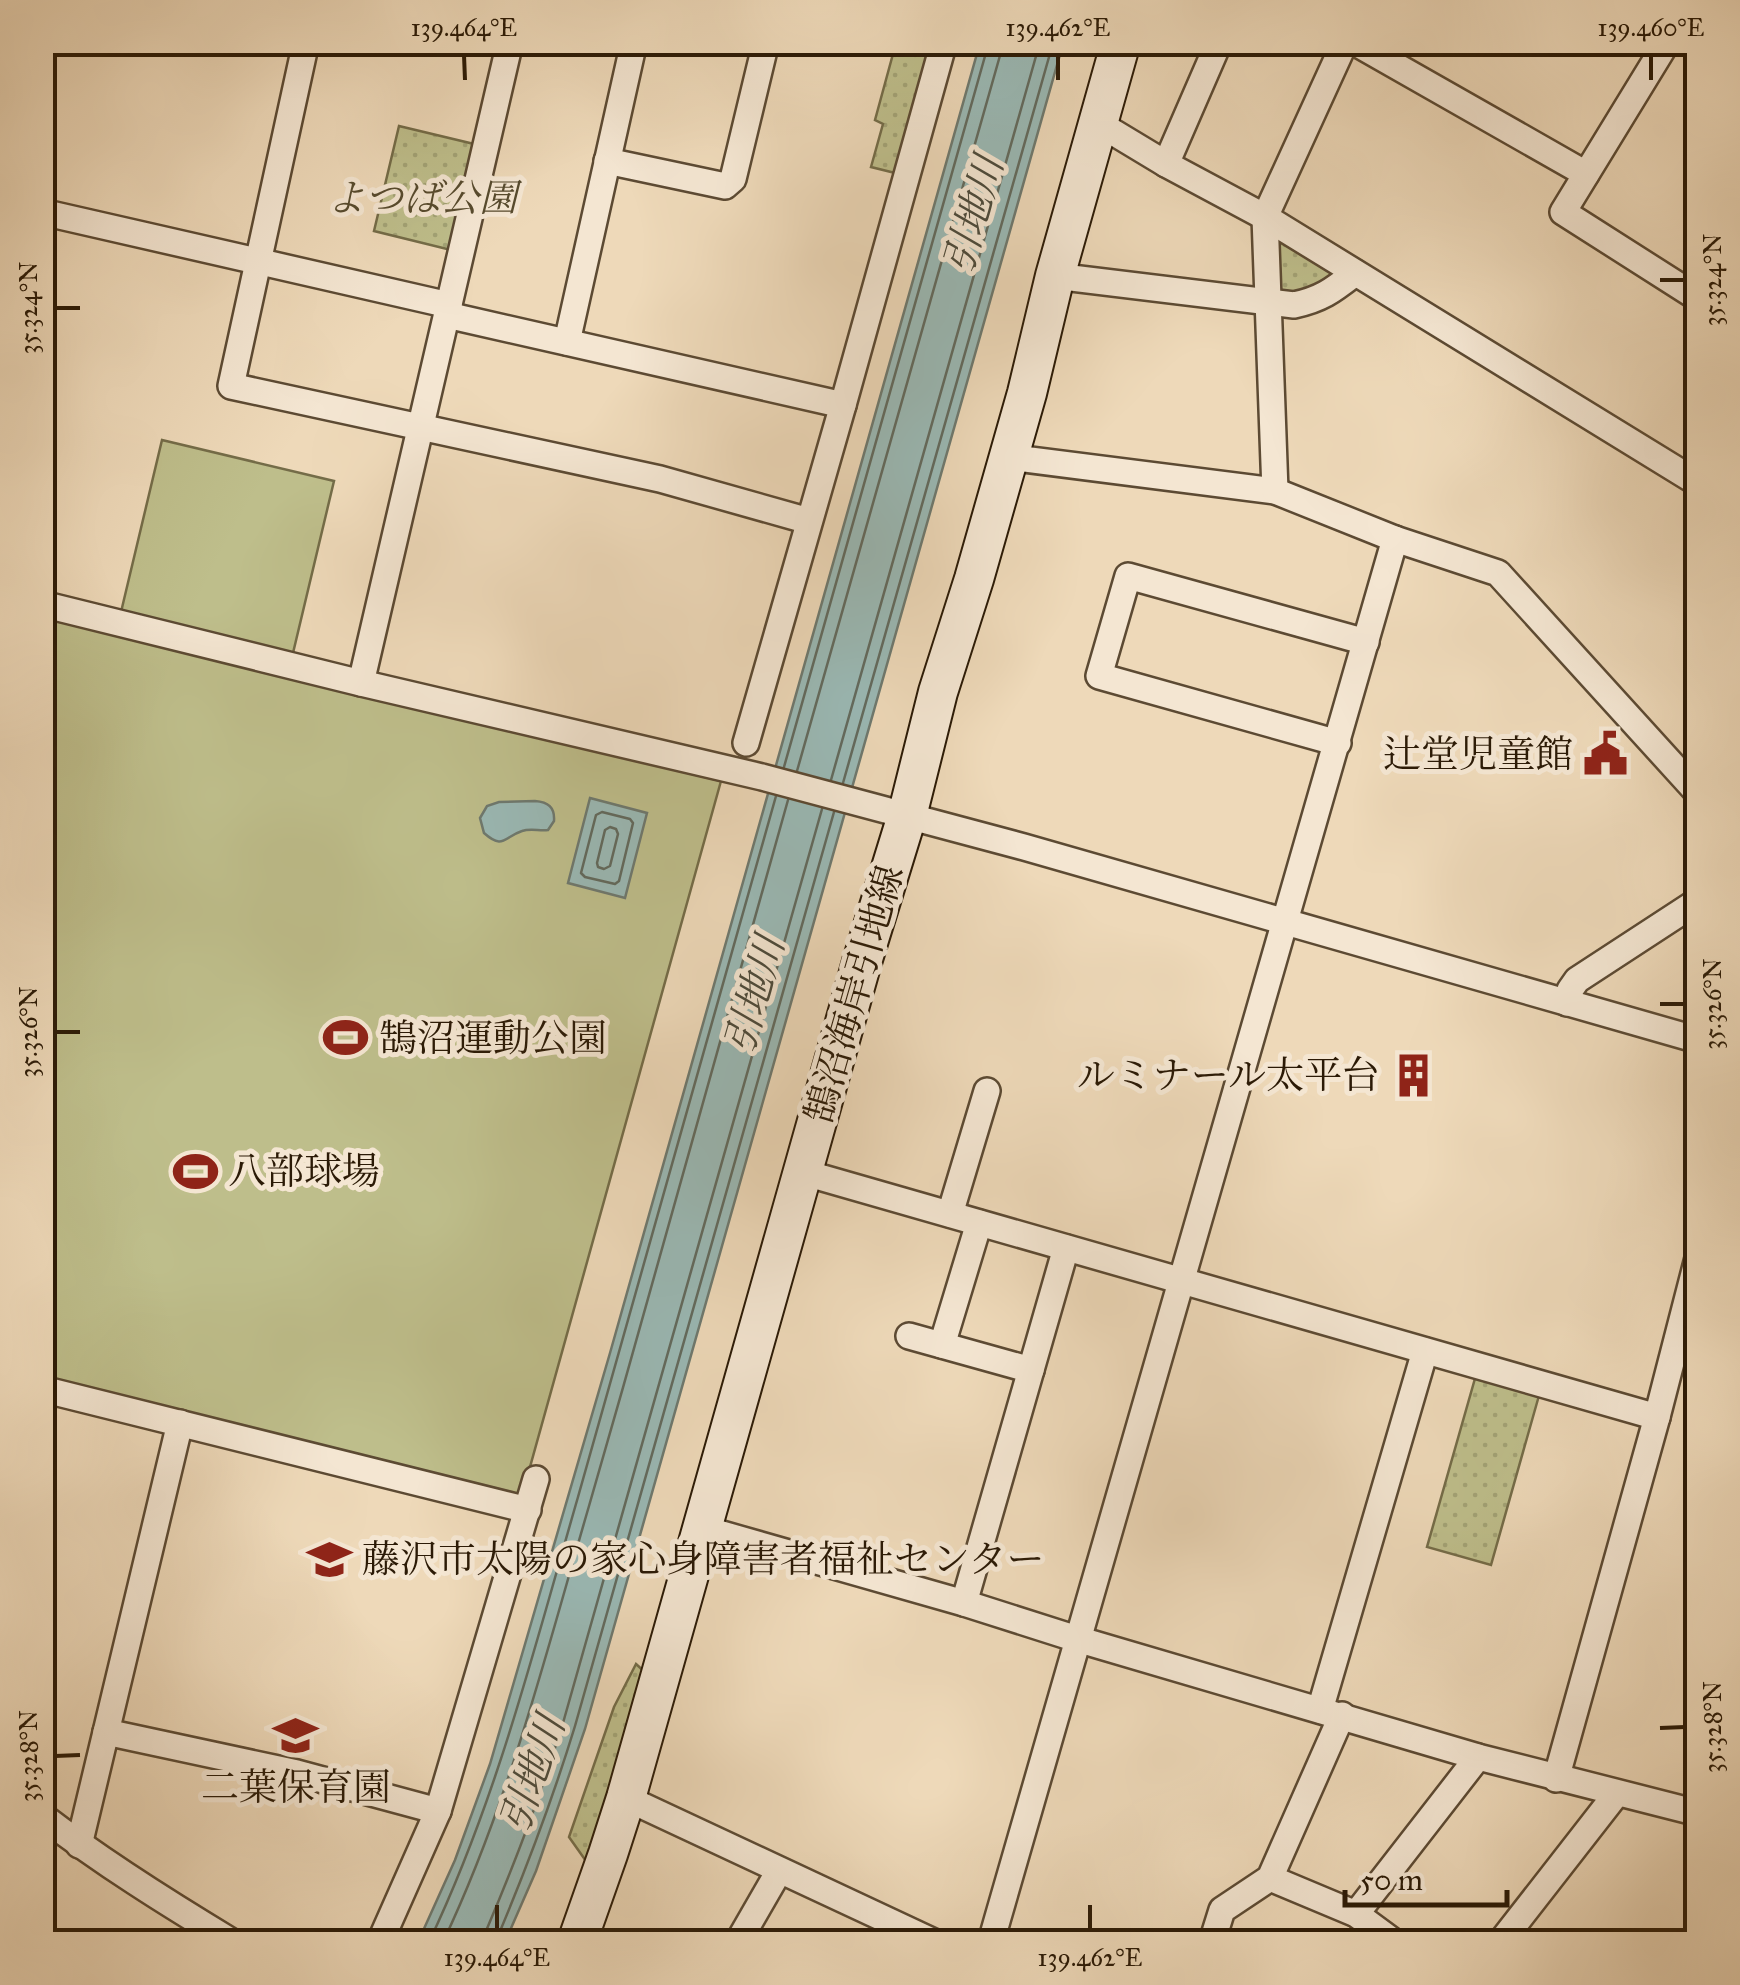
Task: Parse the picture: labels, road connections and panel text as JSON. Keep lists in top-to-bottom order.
{
  "streets": {
    "street": ["鵠沼海岸引地線"]
  },
  "water": ["引地川"],
  "parks": ["よつば公園"],
  "places": {
    "public building": ["辻堂児童館"],
    "sports": ["鵠沼運動公園", "八部球場"],
    "building": ["ルミナール太平台"],
    "school or university": ["藤沢市太陽の家心身障害者福祉センター", "二葉保育園"]
  },
  "scale_bar": "50 m",
  "coordinates": [
    "139.464°E",
    "139.462°E",
    "139.460°E",
    "35.324°N",
    "35.326°N",
    "35.328°N"
  ]
}
